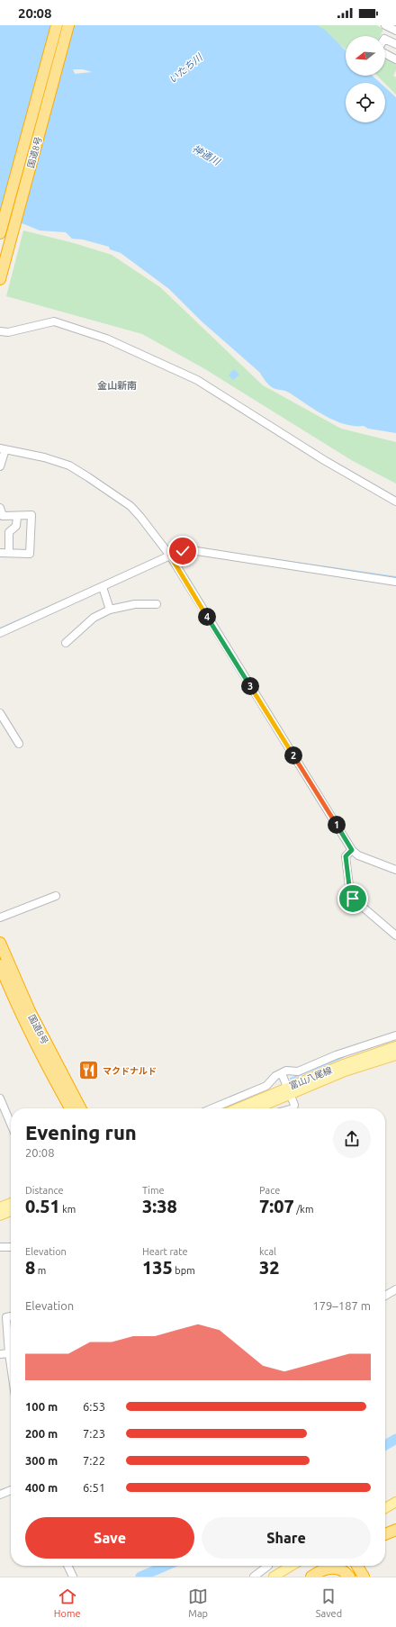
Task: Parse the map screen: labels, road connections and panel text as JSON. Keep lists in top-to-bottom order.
{
  "streets": {
    "highway": ["国道8号"],
    "main road": ["富山八尾線"]
  },
  "districts": ["金山新南"],
  "water": ["いたち川", "神通川"],
  "places": {
    "restaurant": ["マクドナルド"]
  },
  "north": "left",
  "page": {
    "status": "20:08",
    "pins": [
      "4",
      "3",
      "2",
      "1"
    ],
    "heading": ["Evening run", "20:08"],
    "stats": [
      ["Distance", "0.51 km"],
      ["Time", "3:38"],
      ["Pace", "7:07 /km"],
      ["Elevation", "8 m"],
      ["Heart rate", "135 bpm"],
      ["kcal", "32"]
    ],
    "chart": ["Elevation", "179–187 m"],
    "list": [
      {
        "name": "100 m",
        "note": "6:53"
      },
      {
        "name": "200 m",
        "note": "7:23"
      },
      {
        "name": "300 m",
        "note": "7:22"
      },
      {
        "name": "400 m",
        "note": "6:51"
      }
    ],
    "buttons": ["Save", "Share"],
    "tabs": ["Home", "Map", "Saved"]
  }
}
